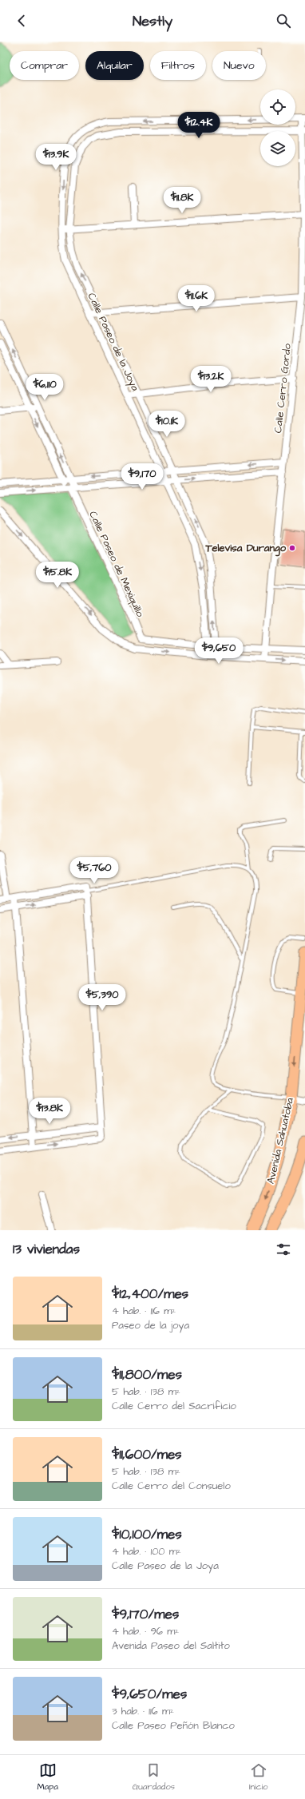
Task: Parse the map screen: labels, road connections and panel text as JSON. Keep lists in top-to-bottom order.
{
  "streets": {
    "main road": ["Avenida Sahuatoba"],
    "street": ["Calle Paseo de la Joya", "Calle Cerro Gordo", "Calle Paseo de Mexiquillo"]
  },
  "places": ["Televisa Durango"],
  "page": {
    "header": "Nestly",
    "chip": [
      "Comprar",
      "Alquilar",
      "Filtros",
      "Nuevo"
    ],
    "price": [
      "$12.4K",
      "$13.9K",
      "$11.8K",
      "$11.6K",
      "$13.2K",
      "$6,110",
      "$10.1K",
      "$9,170",
      "$15.8K",
      "$9,650",
      "$5,760",
      "$5,390",
      "$13.8K"
    ],
    "heading": "13 viviendas",
    "list": [
      {
        "name": "$12,400/mes",
        "note": "4 hab. · 116 m² · Paseo de la joya"
      },
      {
        "name": "$11,800/mes",
        "note": "5 hab. · 138 m² · Calle Cerro del Sacrificio"
      },
      {
        "name": "$11,600/mes",
        "note": "5 hab. · 138 m² · Calle Cerro del Consuelo"
      },
      {
        "name": "$10,100/mes",
        "note": "4 hab. · 100 m² · Calle Paseo de la Joya"
      },
      {
        "name": "$9,170/mes",
        "note": "4 hab. · 96 m² · Avenida Paseo del Saltito"
      },
      {
        "name": "$9,650/mes",
        "note": "3 hab. · 116 m² · Calle Paseo Peñón Blanco"
      }
    ],
    "tabs": ["Mapa", "Guardados", "Inicio"]
  }
}
